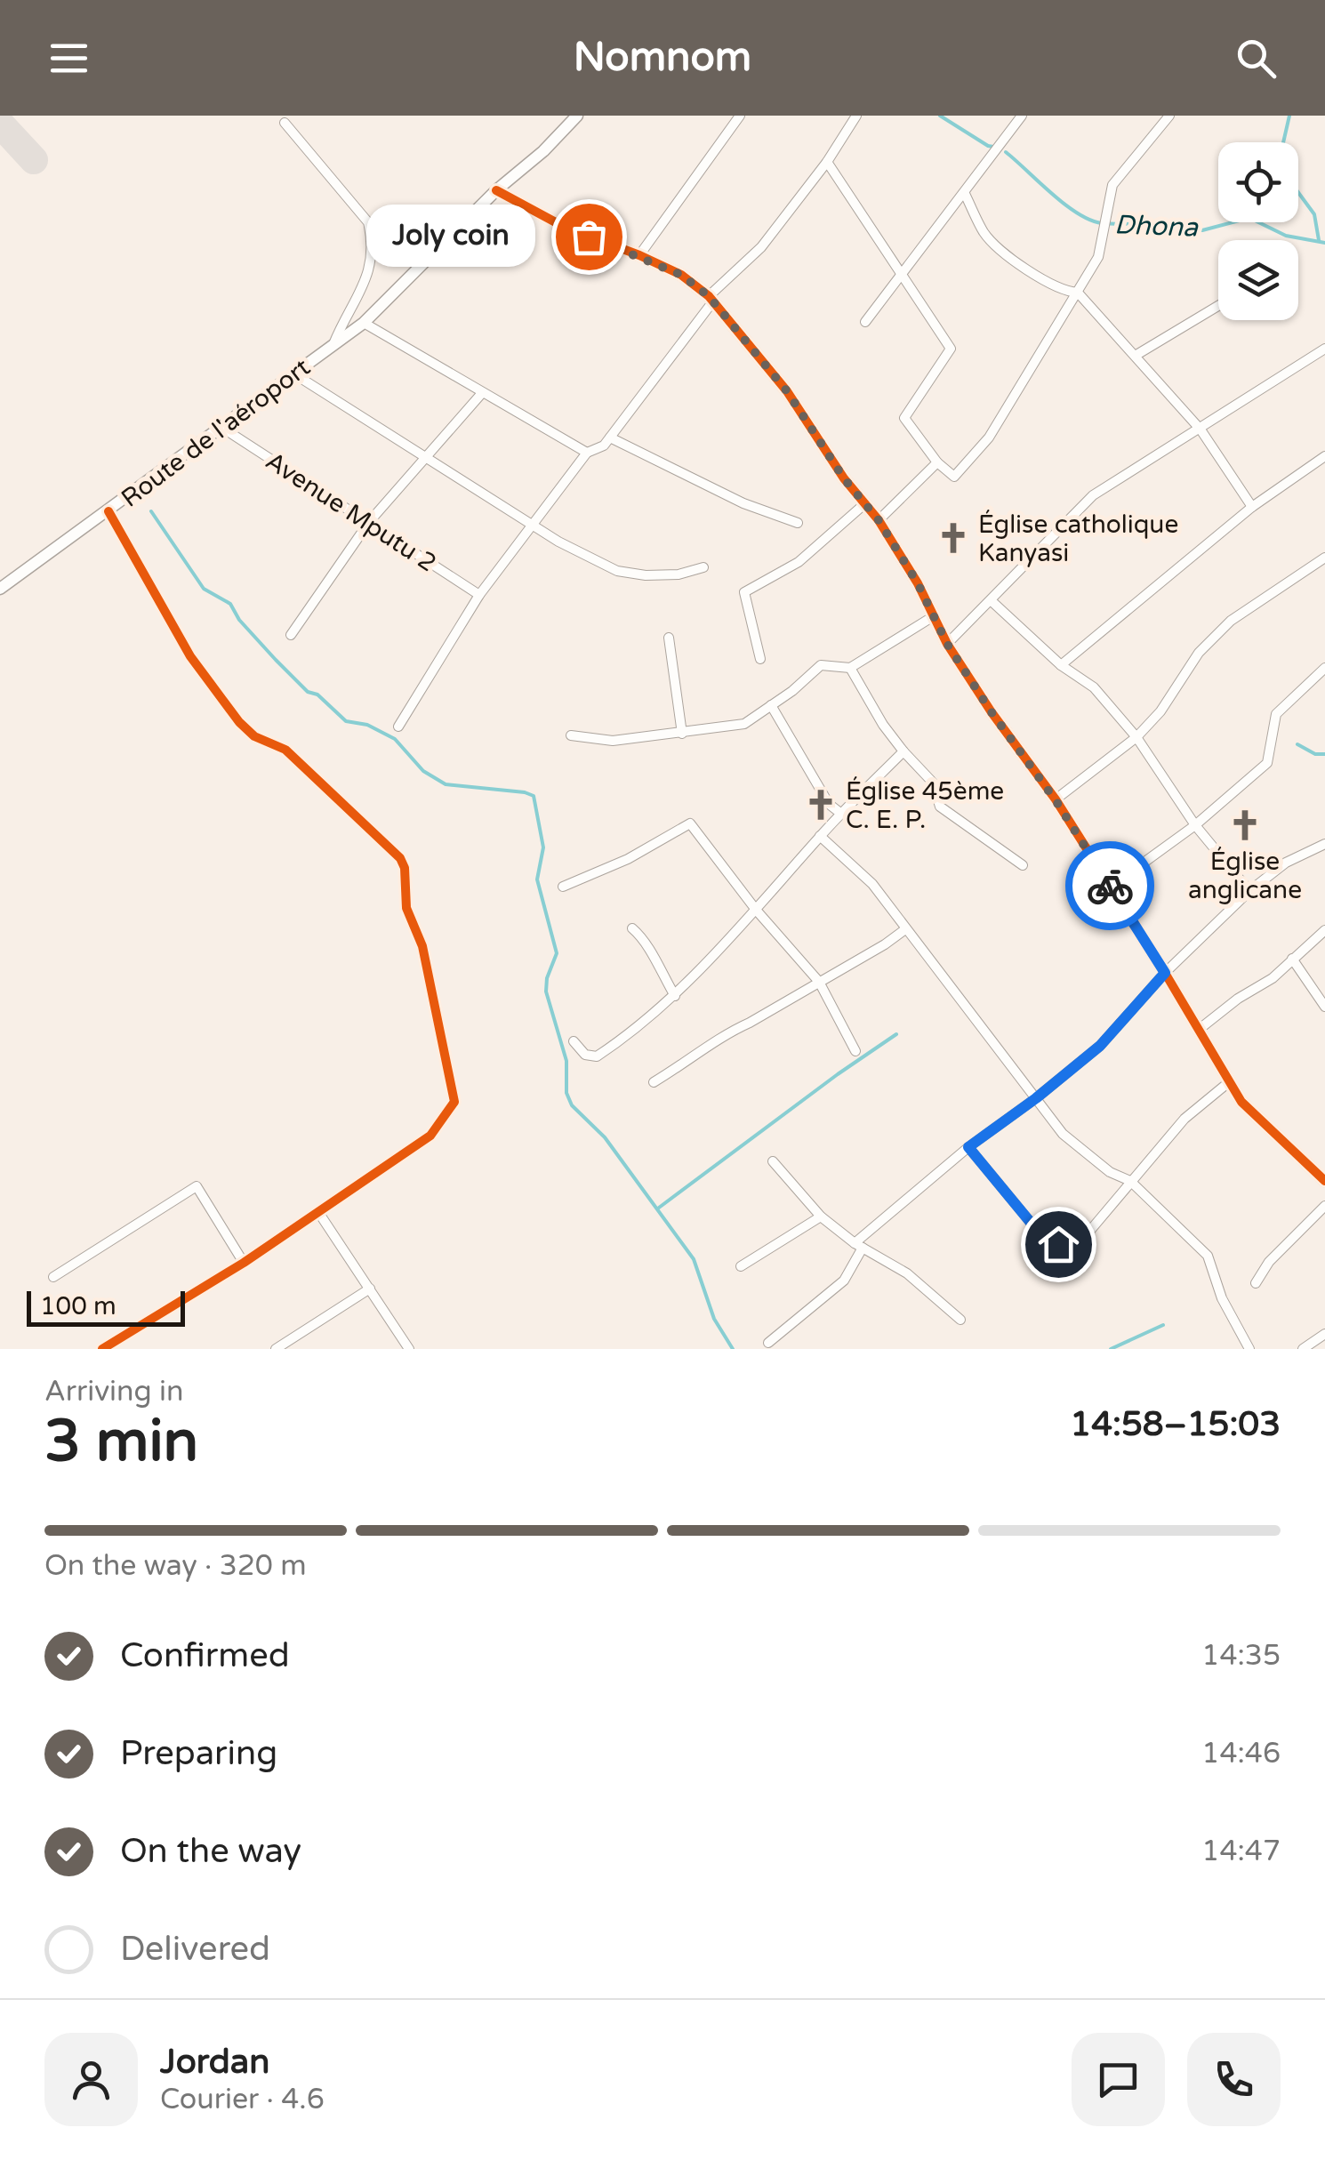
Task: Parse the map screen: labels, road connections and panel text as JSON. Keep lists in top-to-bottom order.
{
  "streets": {
    "street": ["Route de l'aéroport", "Avenue Mputu 2"]
  },
  "crossings": [
    ["Route de l'aéroport", "Avenue Mputu 2"]
  ],
  "water": ["Dhona"],
  "places": {
    "other": ["Joly coin"],
    "church": ["Église catholique Kanyasi", "Église 45ème C. E. P.", "Église anglicane"]
  },
  "scale_bar": "100 m",
  "page": {
    "header": "Nomnom",
    "bubble": "Joly coin",
    "scale": "100 m",
    "heading": ["3 min", "Arriving in", "14:58–15:03"],
    "panel": ["Jordan", "Courier · 4.6"],
    "bar": "On the way · 320 m",
    "list": [
      ["Confirmed", "14:35"],
      ["Preparing", "14:46"],
      ["On the way", "14:47"],
      "Delivered"
    ]
  }
}
